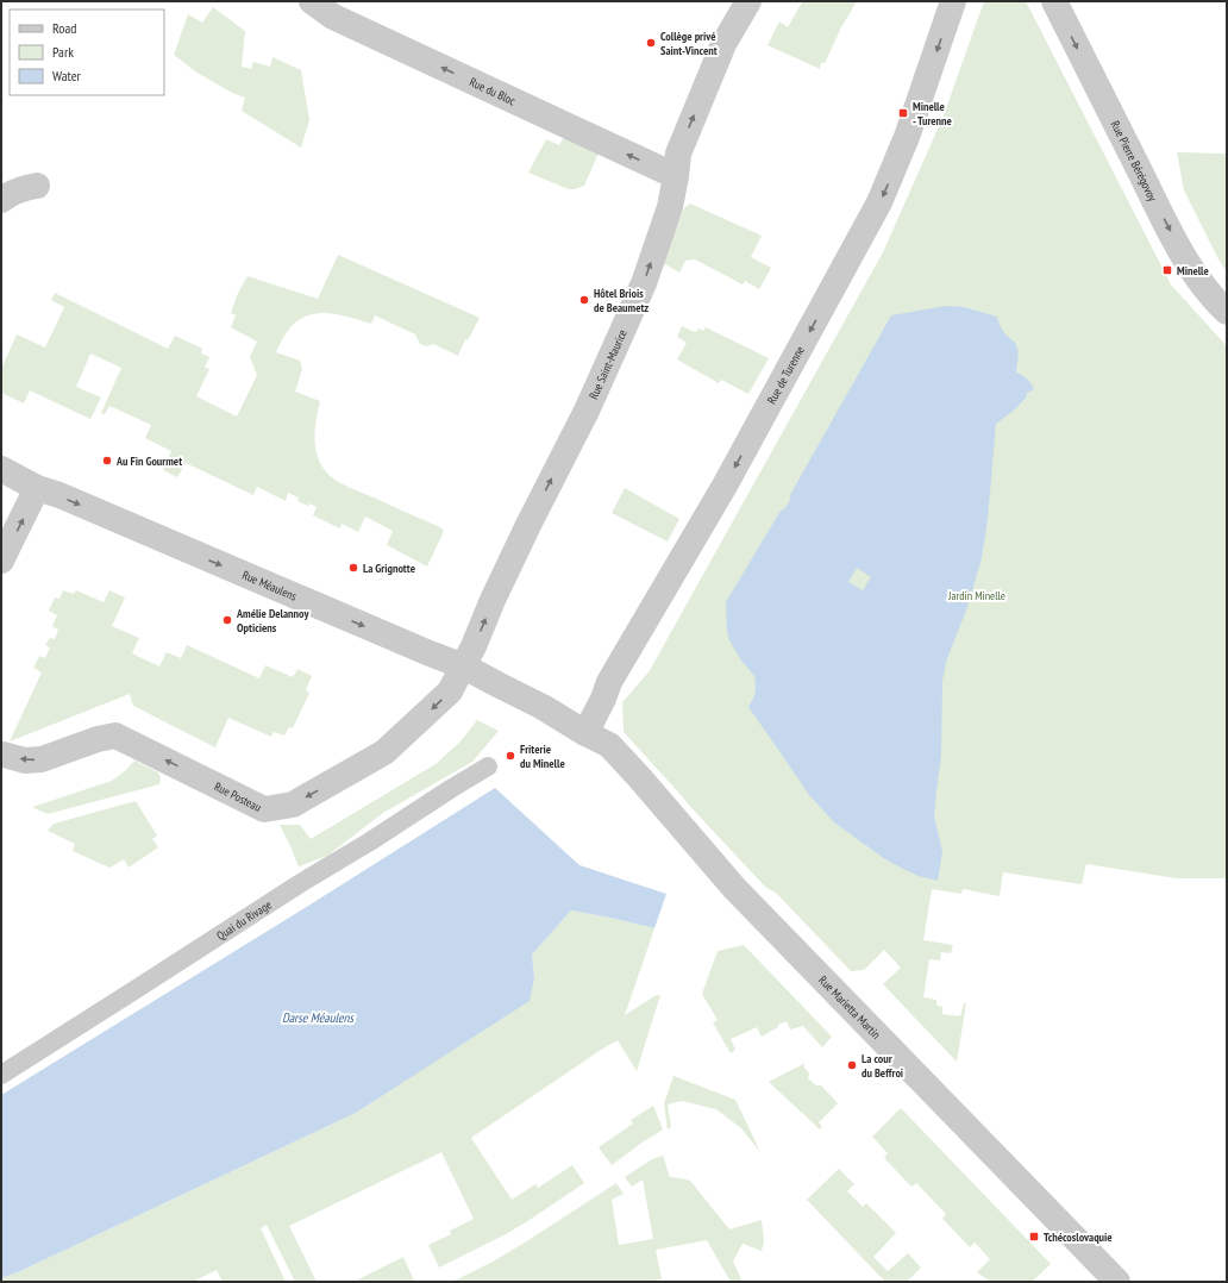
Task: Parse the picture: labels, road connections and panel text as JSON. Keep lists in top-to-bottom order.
{
  "streets": {
    "street": [
      "Rue du Bloc",
      "Rue Pierre Bérégovoy",
      "Rue Saint-Maurice",
      "Rue de Turenne",
      "Rue Méaulens",
      "Rue Posteau",
      "Quai du Rivage",
      "Rue Marietta Martin"
    ]
  },
  "crossings": [
    ["Rue du Bloc", "Rue Saint-Maurice"],
    ["Rue Saint-Maurice", "Rue Méaulens"],
    ["Rue Saint-Maurice", "Rue Posteau"],
    ["Rue de Turenne", "Rue Méaulens"],
    ["Rue de Turenne", "Rue Marietta Martin"],
    ["Rue Méaulens", "Rue Posteau"],
    ["Rue Méaulens", "Rue Marietta Martin"]
  ],
  "one_way": [
    "Rue du Bloc",
    "Rue Pierre Bérégovoy",
    "Rue Saint-Maurice",
    "Rue de Turenne",
    "Rue Méaulens",
    "Rue Posteau"
  ],
  "water": ["Darse Méaulens"],
  "parks": ["Jardin Minelle"],
  "places": {
    "other": [
      "Collège privé Saint-Vincent",
      "Hôtel Briois de Beaumetz",
      "Au Fin Gourmet",
      "La Grignotte",
      "Amélie Delannoy Opticiens",
      "Friterie du Minelle",
      "La cour du Beffroi"
    ],
    "transit": ["Minelle - Turenne", "Minelle", "Tchécoslovaquie"]
  },
  "legend": ["Road", "Park", "Water"]
}
